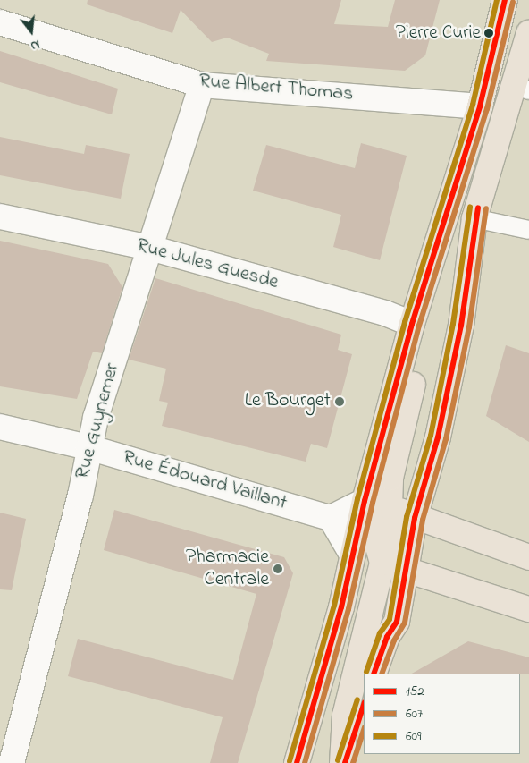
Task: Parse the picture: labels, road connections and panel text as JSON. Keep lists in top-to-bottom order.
{
  "streets": {
    "street": [
      "Rue Albert Thomas",
      "Rue Jules Guesde",
      "Rue Guynemer",
      "Rue Édouard Vaillant"
    ]
  },
  "crossings": [
    ["Rue Albert Thomas", "Rue Guynemer"],
    ["Rue Jules Guesde", "Rue Guynemer"],
    ["Rue Guynemer", "Rue Édouard Vaillant"]
  ],
  "places": ["Pierre Curie", "Le Bourget", "Pharmacie Centrale"],
  "lines": ["transit line 152", "transit line 609", "transit line 607"],
  "legend": ["152", "607", "609"],
  "north": "bottom"
}
